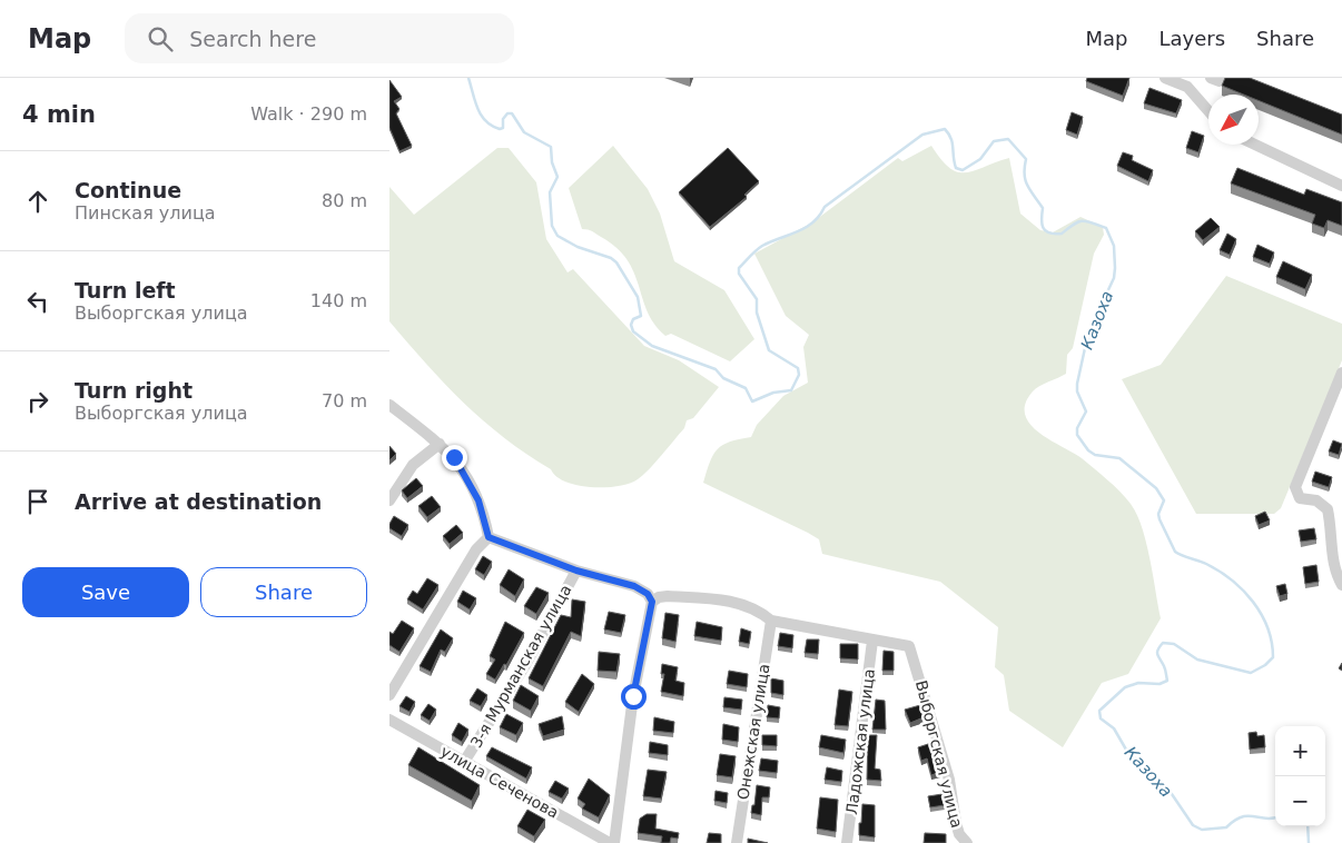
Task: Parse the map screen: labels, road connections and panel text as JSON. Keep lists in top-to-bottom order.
{
  "streets": {
    "street": [
      "3-я Мурманская улица",
      "Онежская улица",
      "Ладожская улица",
      "Выборгская улица",
      "улица Сеченова"
    ]
  },
  "crossings": [
    ["3-я Мурманская улица", "улица Сеченова"],
    ["Онежская улица", "Выборгская улица"],
    ["Ладожская улица", "Выборгская улица"]
  ],
  "water": ["Казоха"],
  "north": "bottom left",
  "page": {
    "header": "Map",
    "search": "Search here",
    "nav": ["Map", "Layers", "Share"],
    "heading": ["4 min", "Walk · 290 m"],
    "list": [
      ["Continue", "Пинская улица", "80 m"],
      ["Turn left", "Выборгская улица", "140 m"],
      ["Turn right", "Выборгская улица", "70 m"],
      "Arrive at destination"
    ],
    "buttons": ["Save", "Share"],
    "map_buttons": ["+", "−"]
  }
}
